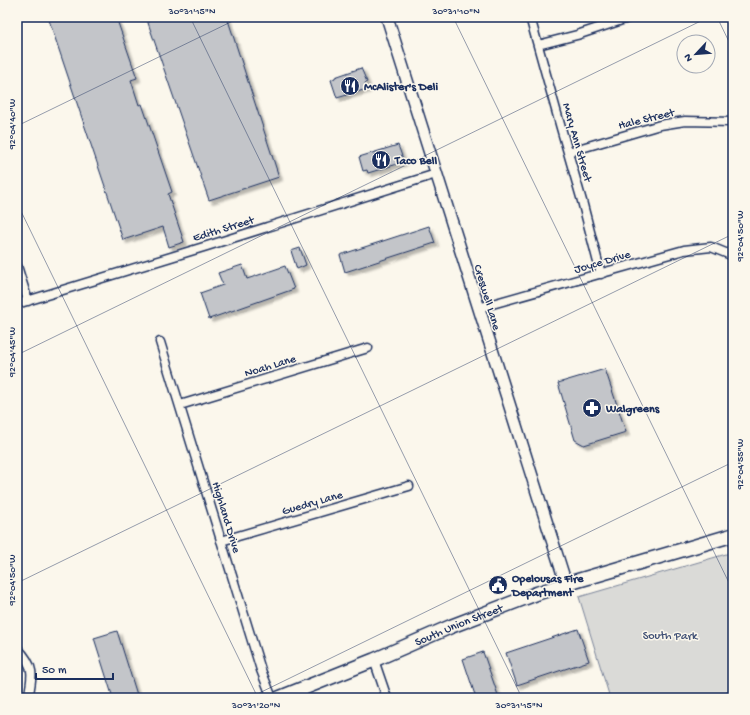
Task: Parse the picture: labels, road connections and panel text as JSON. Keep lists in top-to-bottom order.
{
  "streets": {
    "main road": ["Creswell Lane", "South Union Street"],
    "street": [
      "Hale Street",
      "Mary Ann Street",
      "Edith Street",
      "Joyce Drive",
      "Noah Lane",
      "Guedry Lane",
      "Highland Drive"
    ]
  },
  "crossings": [
    ["Hale Street", "Mary Ann Street"],
    ["Mary Ann Street", "Joyce Drive"],
    ["Edith Street", "Creswell Lane"],
    ["Joyce Drive", "Creswell Lane"],
    ["Creswell Lane", "South Union Street"],
    ["Noah Lane", "Highland Drive"],
    ["Guedry Lane", "Highland Drive"]
  ],
  "parks": ["South Park"],
  "places": {
    "restaurant": ["McAlister's Deli", "Taco Bell"],
    "pharmacy": ["Walgreens"],
    "public building": ["Opelousas Fire Department"]
  },
  "scale_bar": "50 m",
  "north": "bottom left",
  "coordinates": [
    "30°31'15\"N",
    "30°31'10\"N",
    "92°04'40\"W",
    "92°04'50\"W",
    "92°04'45\"W",
    "92°04'55\"W",
    "30°31'20\"N"
  ]
}
